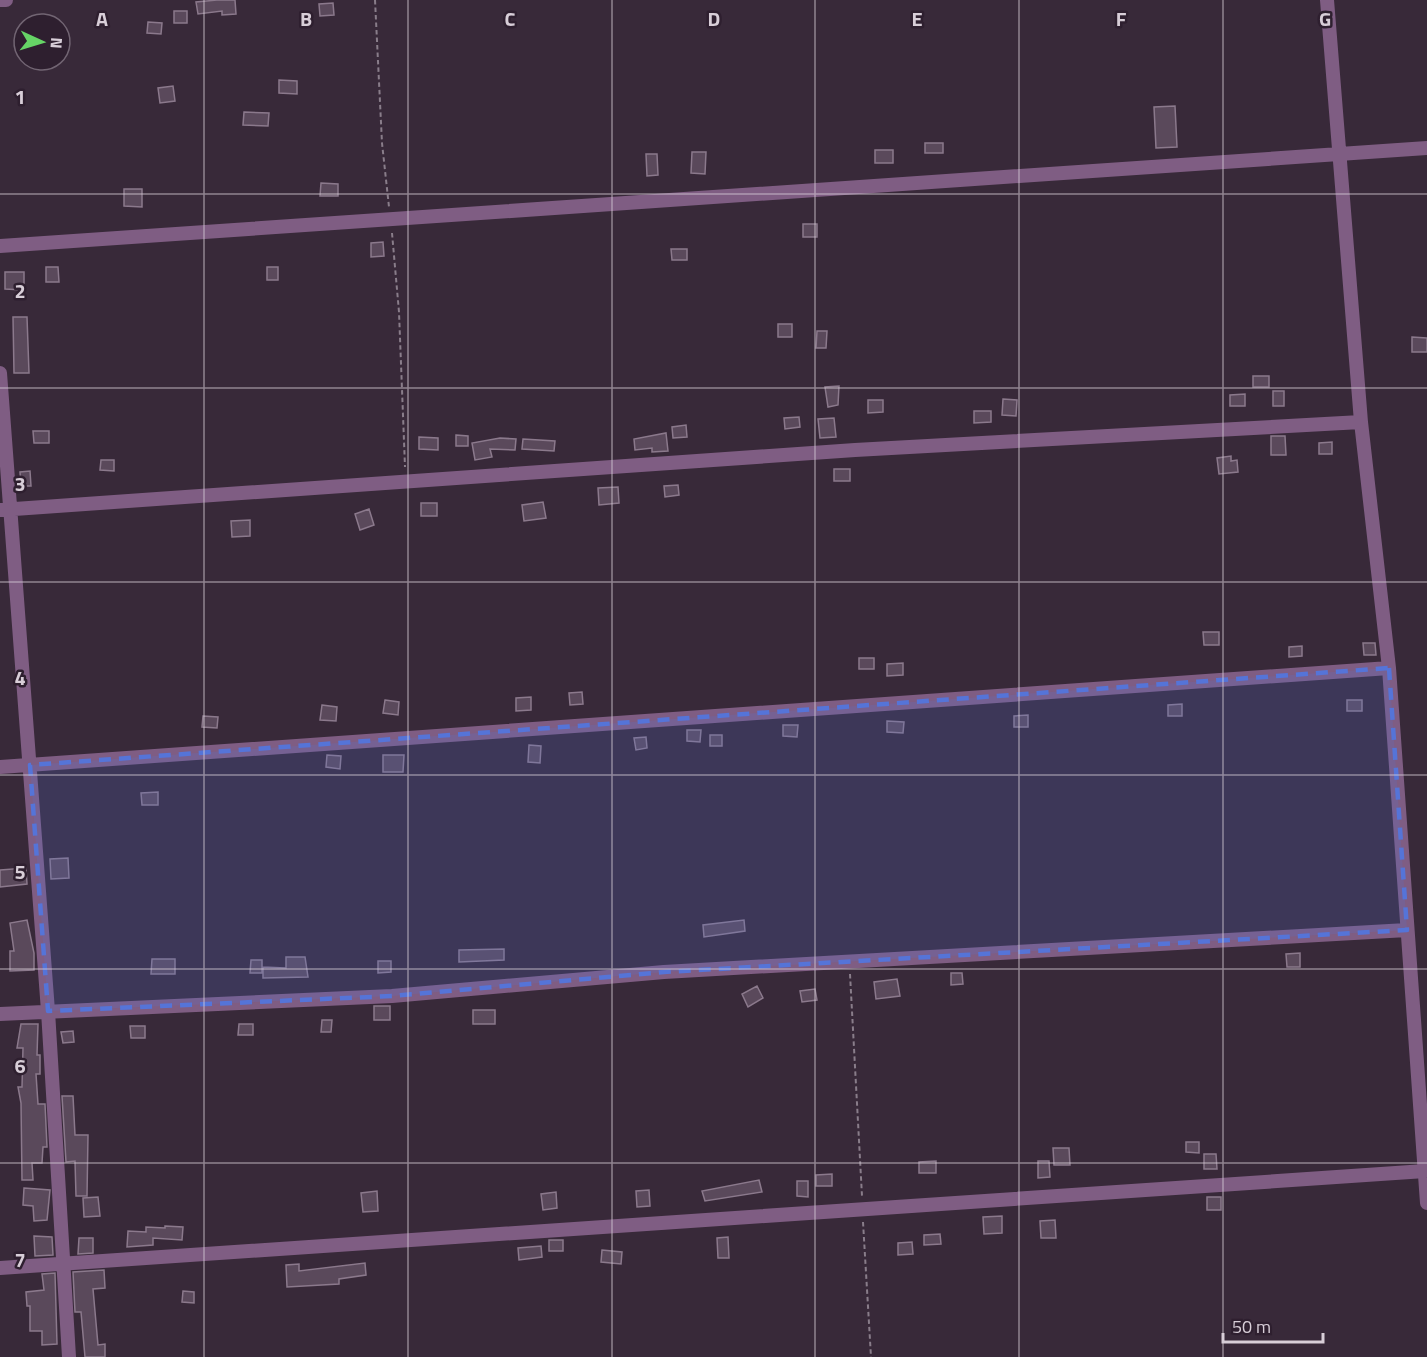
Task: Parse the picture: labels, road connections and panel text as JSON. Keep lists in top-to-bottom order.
{
  "scale_bar": "50 m",
  "north": "right",
  "grid": {
    "columns": [
      "A",
      "B",
      "C",
      "D",
      "E",
      "F",
      "G"
    ],
    "rows": [
      "1",
      "2",
      "3",
      "4",
      "5",
      "6",
      "7"
    ]
  }
}
